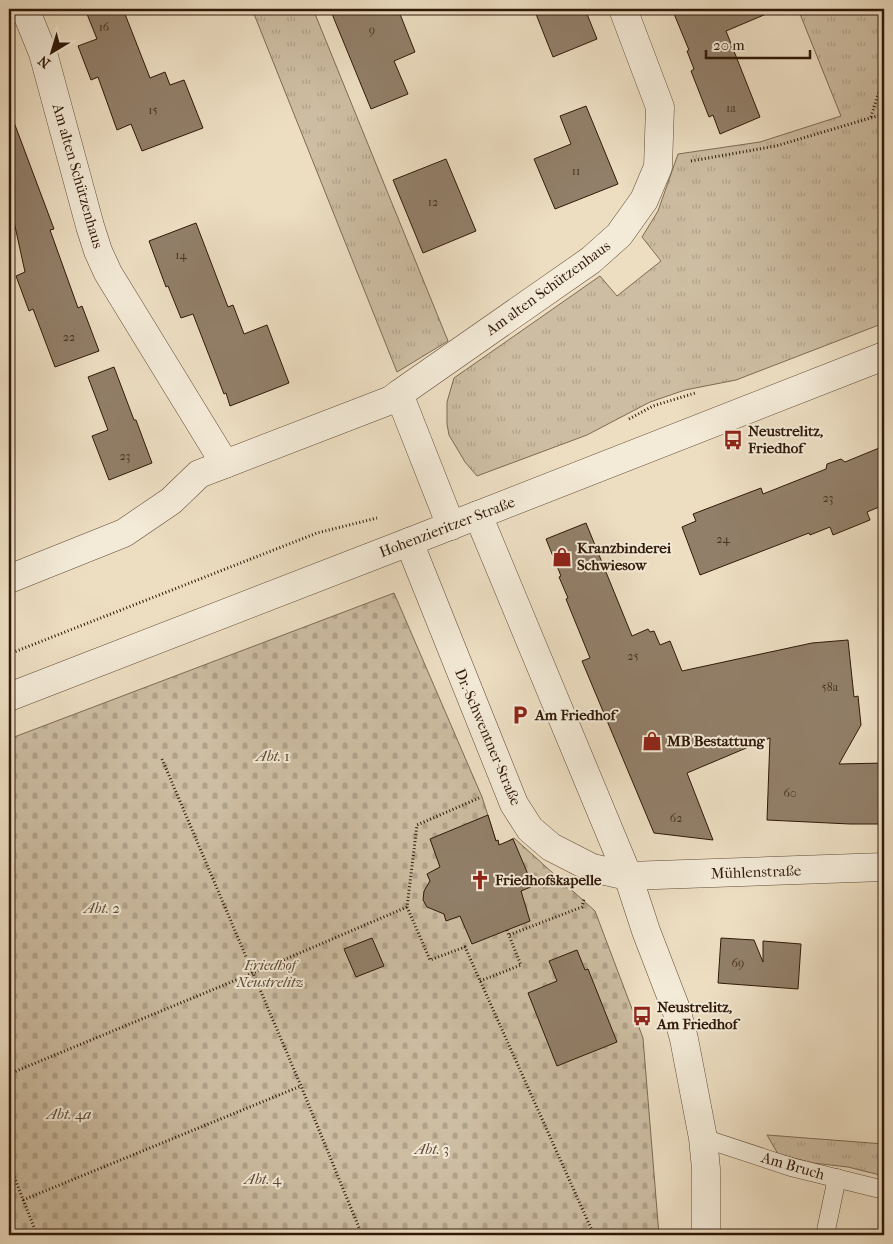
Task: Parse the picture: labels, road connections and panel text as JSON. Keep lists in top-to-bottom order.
{
  "streets": {
    "street": [
      "Am alten Schützenhaus",
      "Hohenzieritzer Straße",
      "Dr.-Schwentner-Straße",
      "Mühlenstraße"
    ],
    "lane": ["Am Bruch"]
  },
  "crossings": [
    ["Hohenzieritzer Straße", "Dr.-Schwentner-Straße"],
    ["Dr.-Schwentner-Straße", "Mühlenstraße"]
  ],
  "parks": [
    "Abt. 1",
    "Abt. 2",
    "Friedhof Neustrelitz",
    "Abt. 4a",
    "Abt. 3",
    "Abt. 4"
  ],
  "places": {
    "bus stop": ["Neustrelitz, Friedhof", "Neustrelitz, Am Friedhof"],
    "shop": ["Kranzbinderei Schwiesow", "MB Bestattung"],
    "parking": ["Am Friedhof"],
    "church": ["Friedhofskapelle"]
  },
  "house_numbers": [
    "16",
    "9",
    "1a",
    "15",
    "11",
    "12",
    "14",
    "22",
    "23",
    "23",
    "24",
    "25",
    "58a",
    "60",
    "62",
    "69"
  ],
  "scale_bar": "20 m",
  "north": "bottom left"
}
